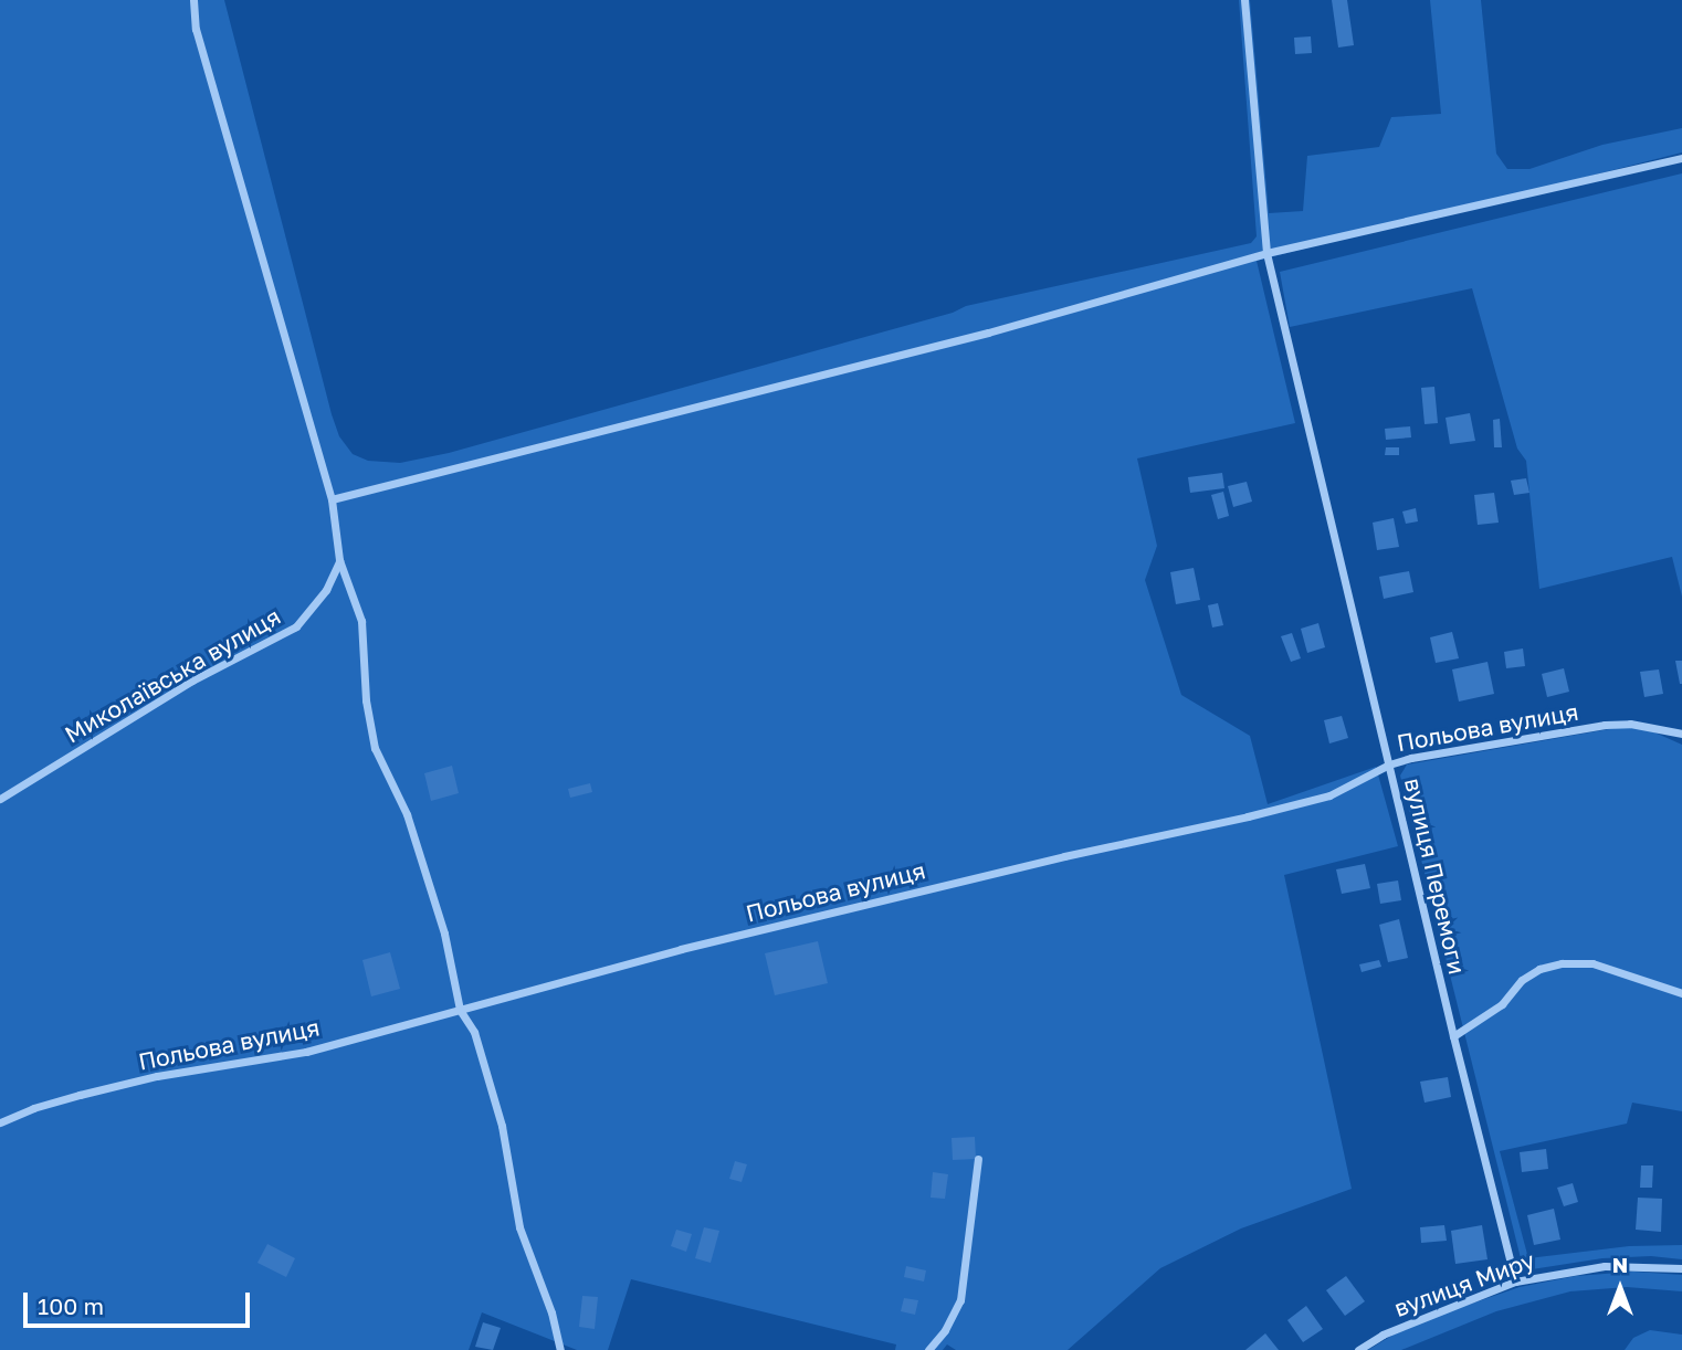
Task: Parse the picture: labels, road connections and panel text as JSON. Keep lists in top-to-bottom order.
{
  "streets": {
    "street": [
      "Миколаївська вулиця",
      "Польова вулиця",
      "вулиця Перемоги",
      "вулиця Миру"
    ]
  },
  "crossings": [
    ["Польова вулиця", "вулиця Перемоги"],
    ["вулиця Перемоги", "вулиця Миру"]
  ],
  "scale_bar": "100 m",
  "north": "top"
}
